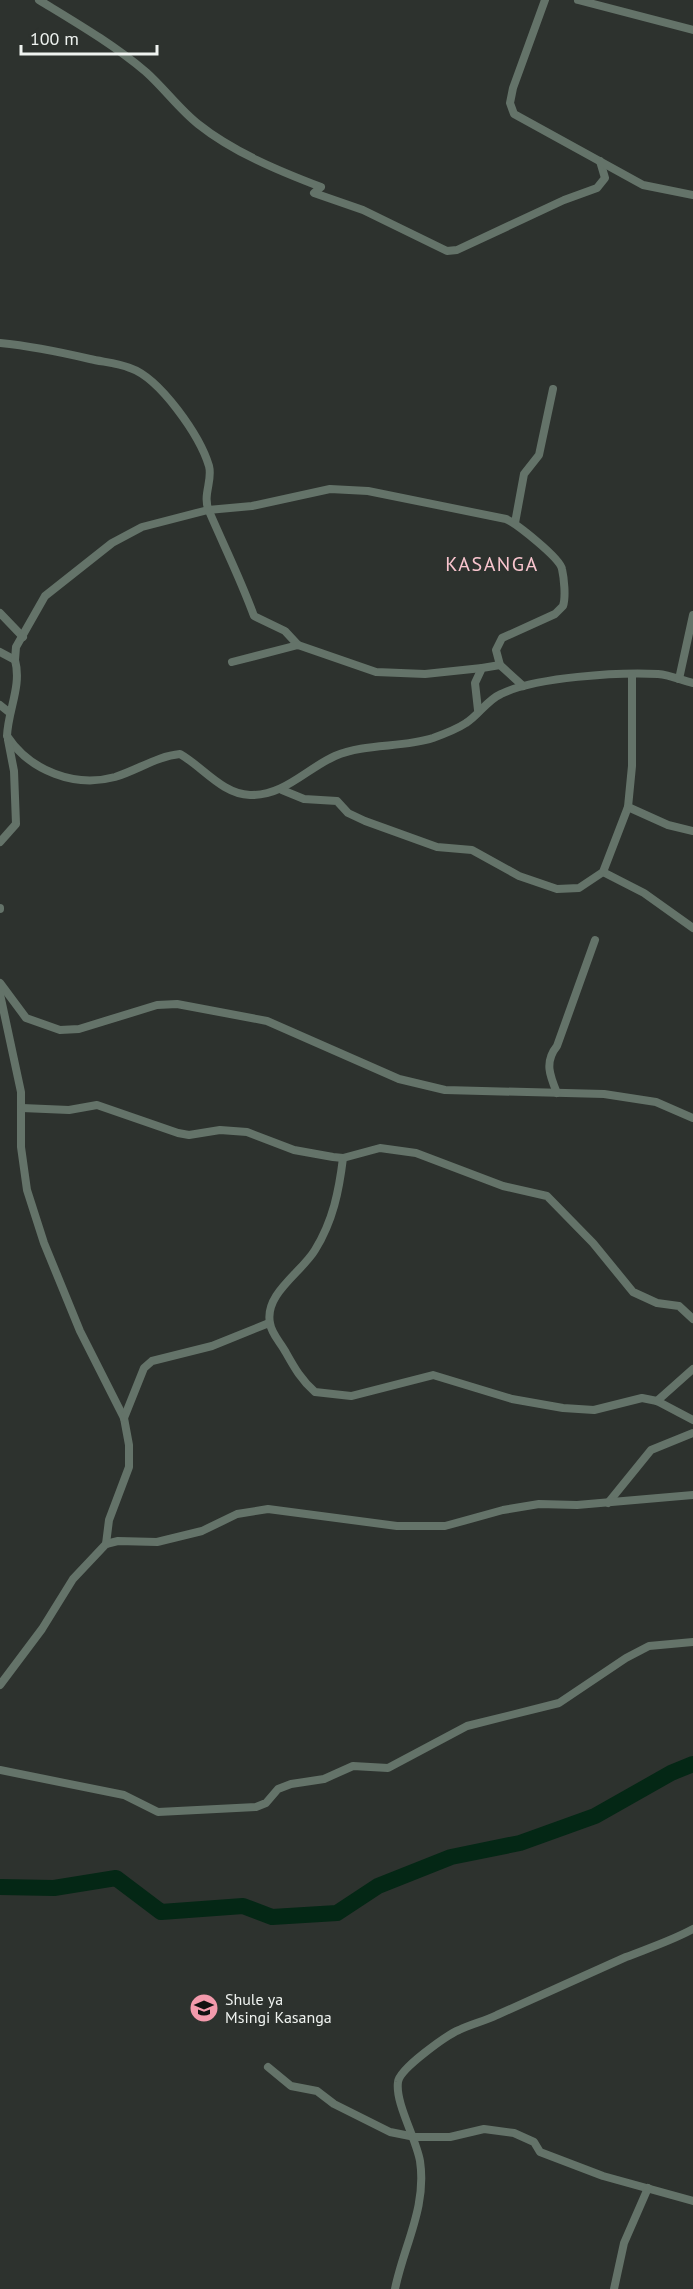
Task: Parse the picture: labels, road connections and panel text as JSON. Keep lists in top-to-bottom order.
{
  "districts": ["KASANGA"],
  "places": {
    "school or university": ["Shule ya Msingi Kasanga"]
  },
  "scale_bar": "100 m"
}
